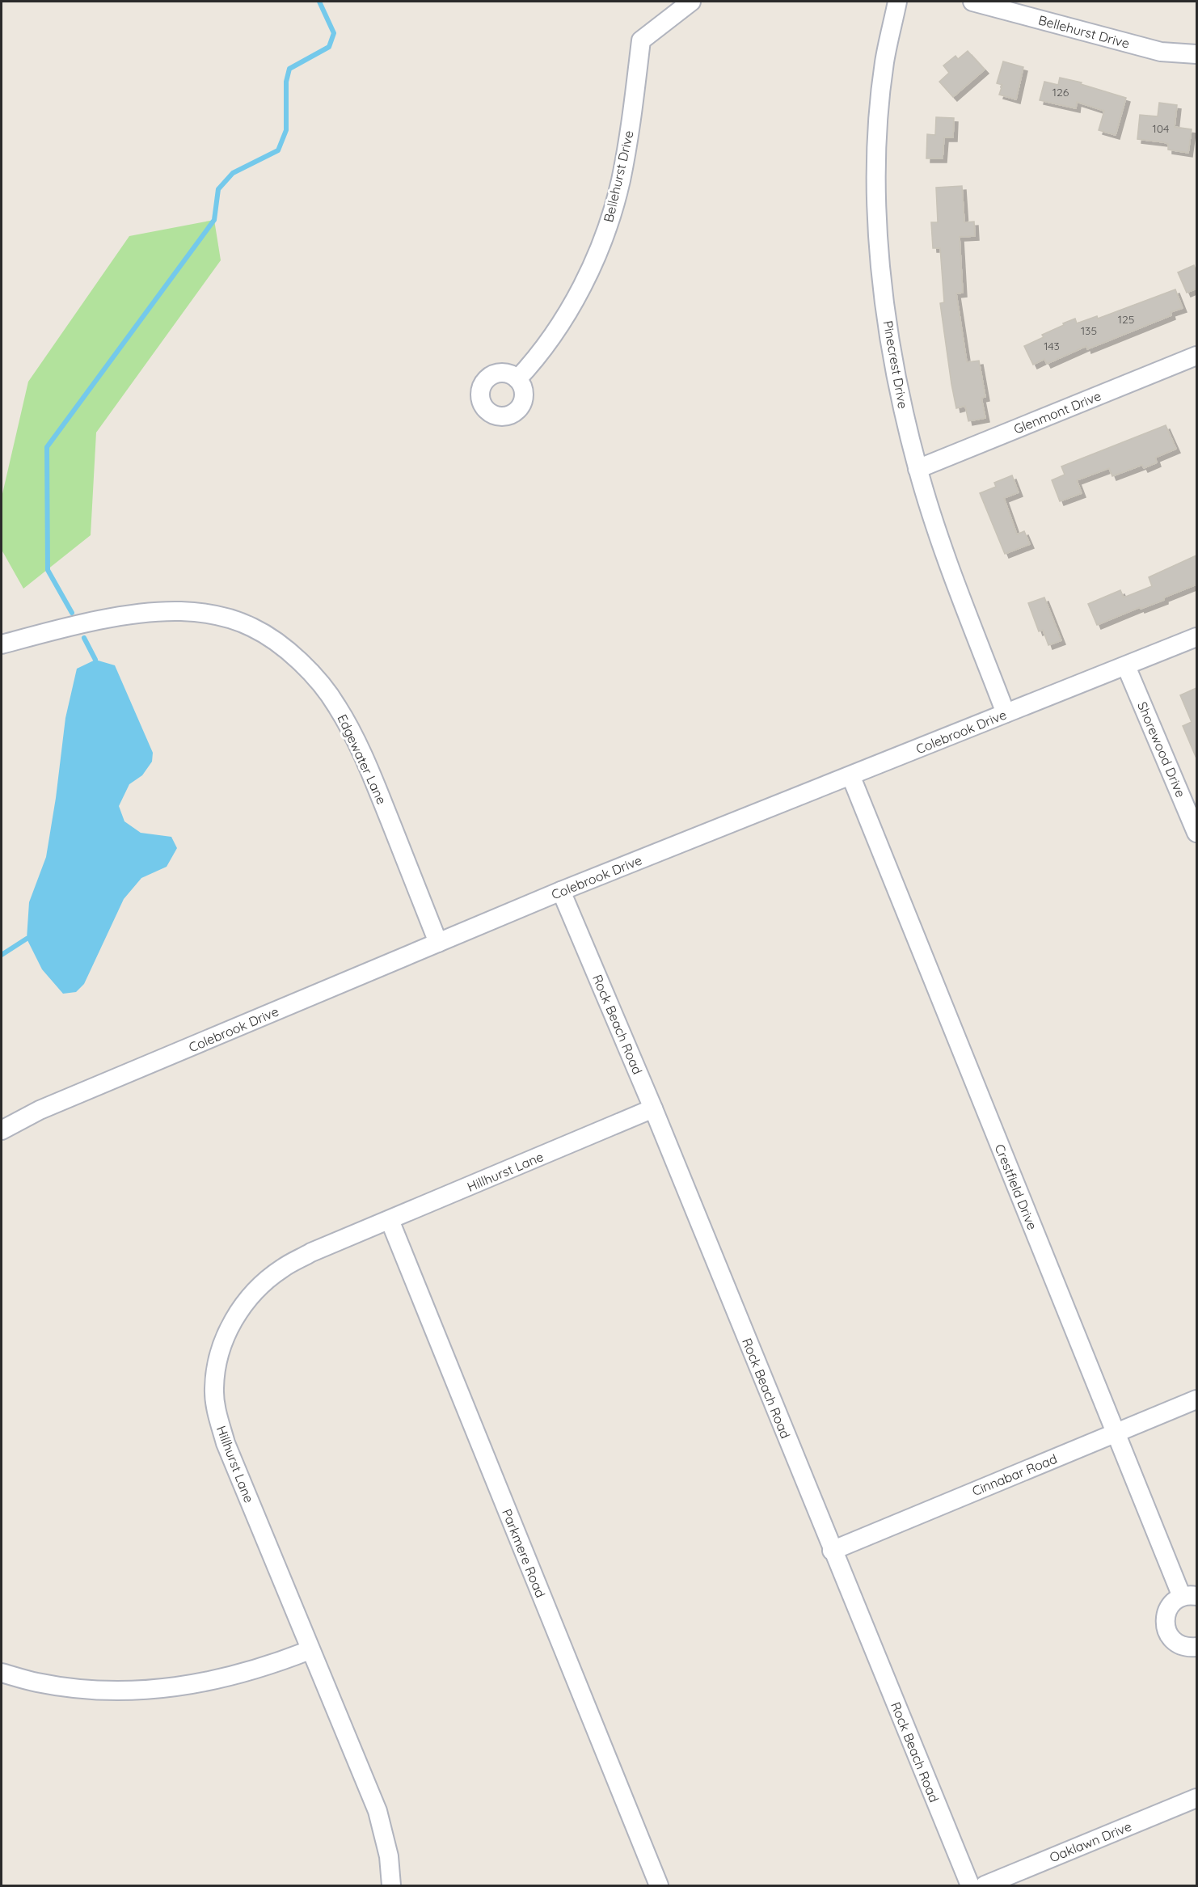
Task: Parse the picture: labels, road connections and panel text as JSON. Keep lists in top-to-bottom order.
{
  "streets": {
    "street": [
      "Bellehurst Drive",
      "Pinecrest Drive",
      "Glenmont Drive",
      "Colebrook Drive",
      "Shorewood Drive",
      "Edgewater Lane",
      "Rock Beach Road",
      "Hillhurst Lane",
      "Crestfield Drive",
      "Cinnabar Road",
      "Parkmere Road",
      "Oaklawn Drive"
    ]
  },
  "crossings": [
    ["Pinecrest Drive", "Glenmont Drive"],
    ["Pinecrest Drive", "Colebrook Drive"],
    ["Colebrook Drive", "Shorewood Drive"],
    ["Colebrook Drive", "Edgewater Lane"],
    ["Colebrook Drive", "Rock Beach Road"],
    ["Colebrook Drive", "Crestfield Drive"],
    ["Rock Beach Road", "Hillhurst Lane"],
    ["Rock Beach Road", "Cinnabar Road"],
    ["Hillhurst Lane", "Parkmere Road"],
    ["Crestfield Drive", "Cinnabar Road"]
  ],
  "house_numbers": [
    "126",
    "104",
    "125",
    "135",
    "143"
  ]
}
